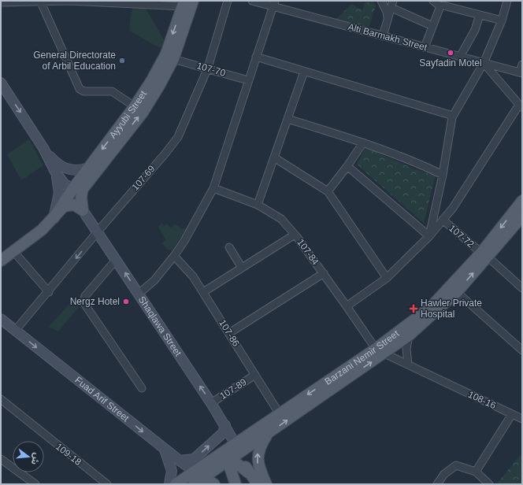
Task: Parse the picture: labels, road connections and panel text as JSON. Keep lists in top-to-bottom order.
{
  "streets": {
    "main road": [
      "Ayyubi Street",
      "Shaqlawa Street",
      "Barzani Nemir Street",
      "Fuad Arif Street"
    ],
    "street": [
      "Alti Barmakh Street",
      "107-70",
      "107-69",
      "107-72",
      "107-84",
      "107-86",
      "107-89",
      "108-16",
      "109-18"
    ]
  },
  "crossings": [
    ["107-70", "Ayyubi Street"],
    ["107-70", "107-69"],
    ["Ayyubi Street", "Shaqlawa Street"],
    ["107-69", "Shaqlawa Street"],
    ["107-69", "Fuad Arif Street"],
    ["107-72", "Barzani Nemir Street"],
    ["107-84", "Barzani Nemir Street"],
    ["107-84", "108-16"],
    ["Shaqlawa Street", "Barzani Nemir Street"],
    ["Shaqlawa Street", "107-89"],
    ["107-86", "Barzani Nemir Street"],
    ["107-86", "107-89"],
    ["Barzani Nemir Street", "Fuad Arif Street"],
    ["Barzani Nemir Street", "108-16"]
  ],
  "one_way": ["Shaqlawa Street", "Fuad Arif Street"],
  "places": {
    "other": ["Sayfadin Motel", "General Directorate of Arbil Education", "Nergz Hotel"],
    "health": ["Hawler Private Hospital"]
  },
  "north": "right"
}
